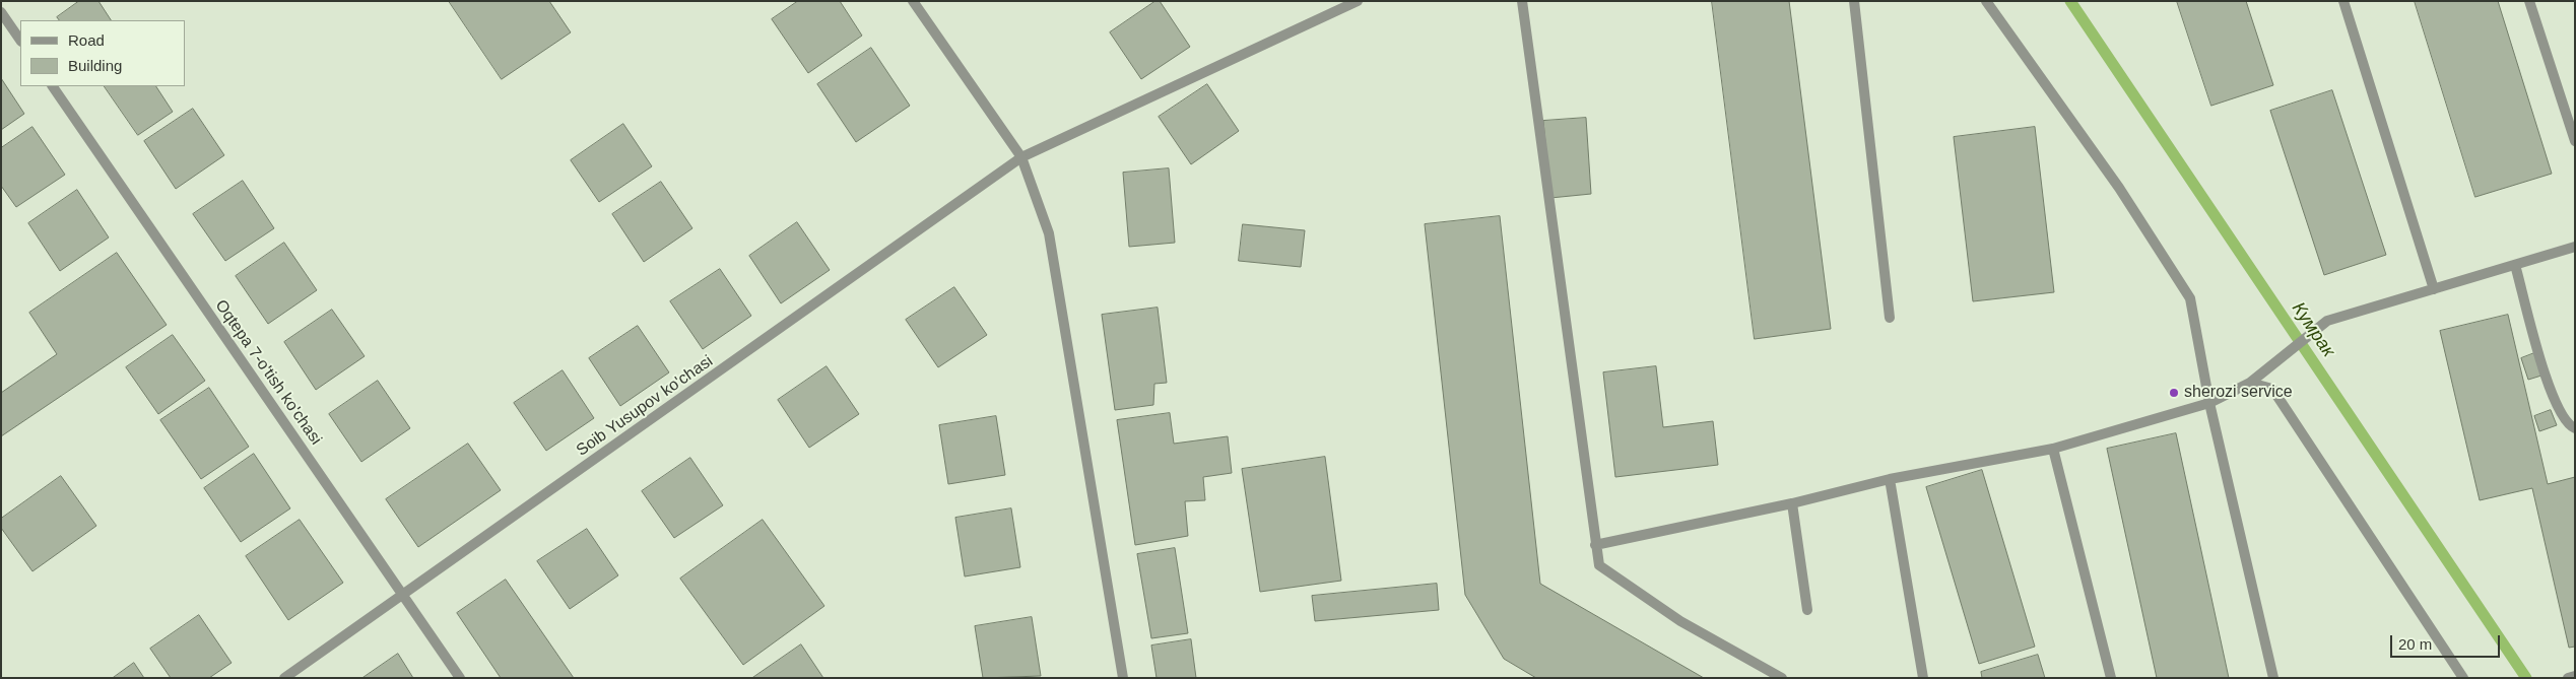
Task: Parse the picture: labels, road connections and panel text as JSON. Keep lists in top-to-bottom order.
{
  "streets": {
    "street": ["Oqtepa 7-o'tish ko'chasi", "Soib Yusupov ko'chasi"]
  },
  "crossings": [
    ["Oqtepa 7-o'tish ko'chasi", "Soib Yusupov ko'chasi"]
  ],
  "water": ["Кумрак"],
  "places": ["sherozi service"],
  "legend": ["Road", "Building"],
  "scale_bar": "20 m"
}
